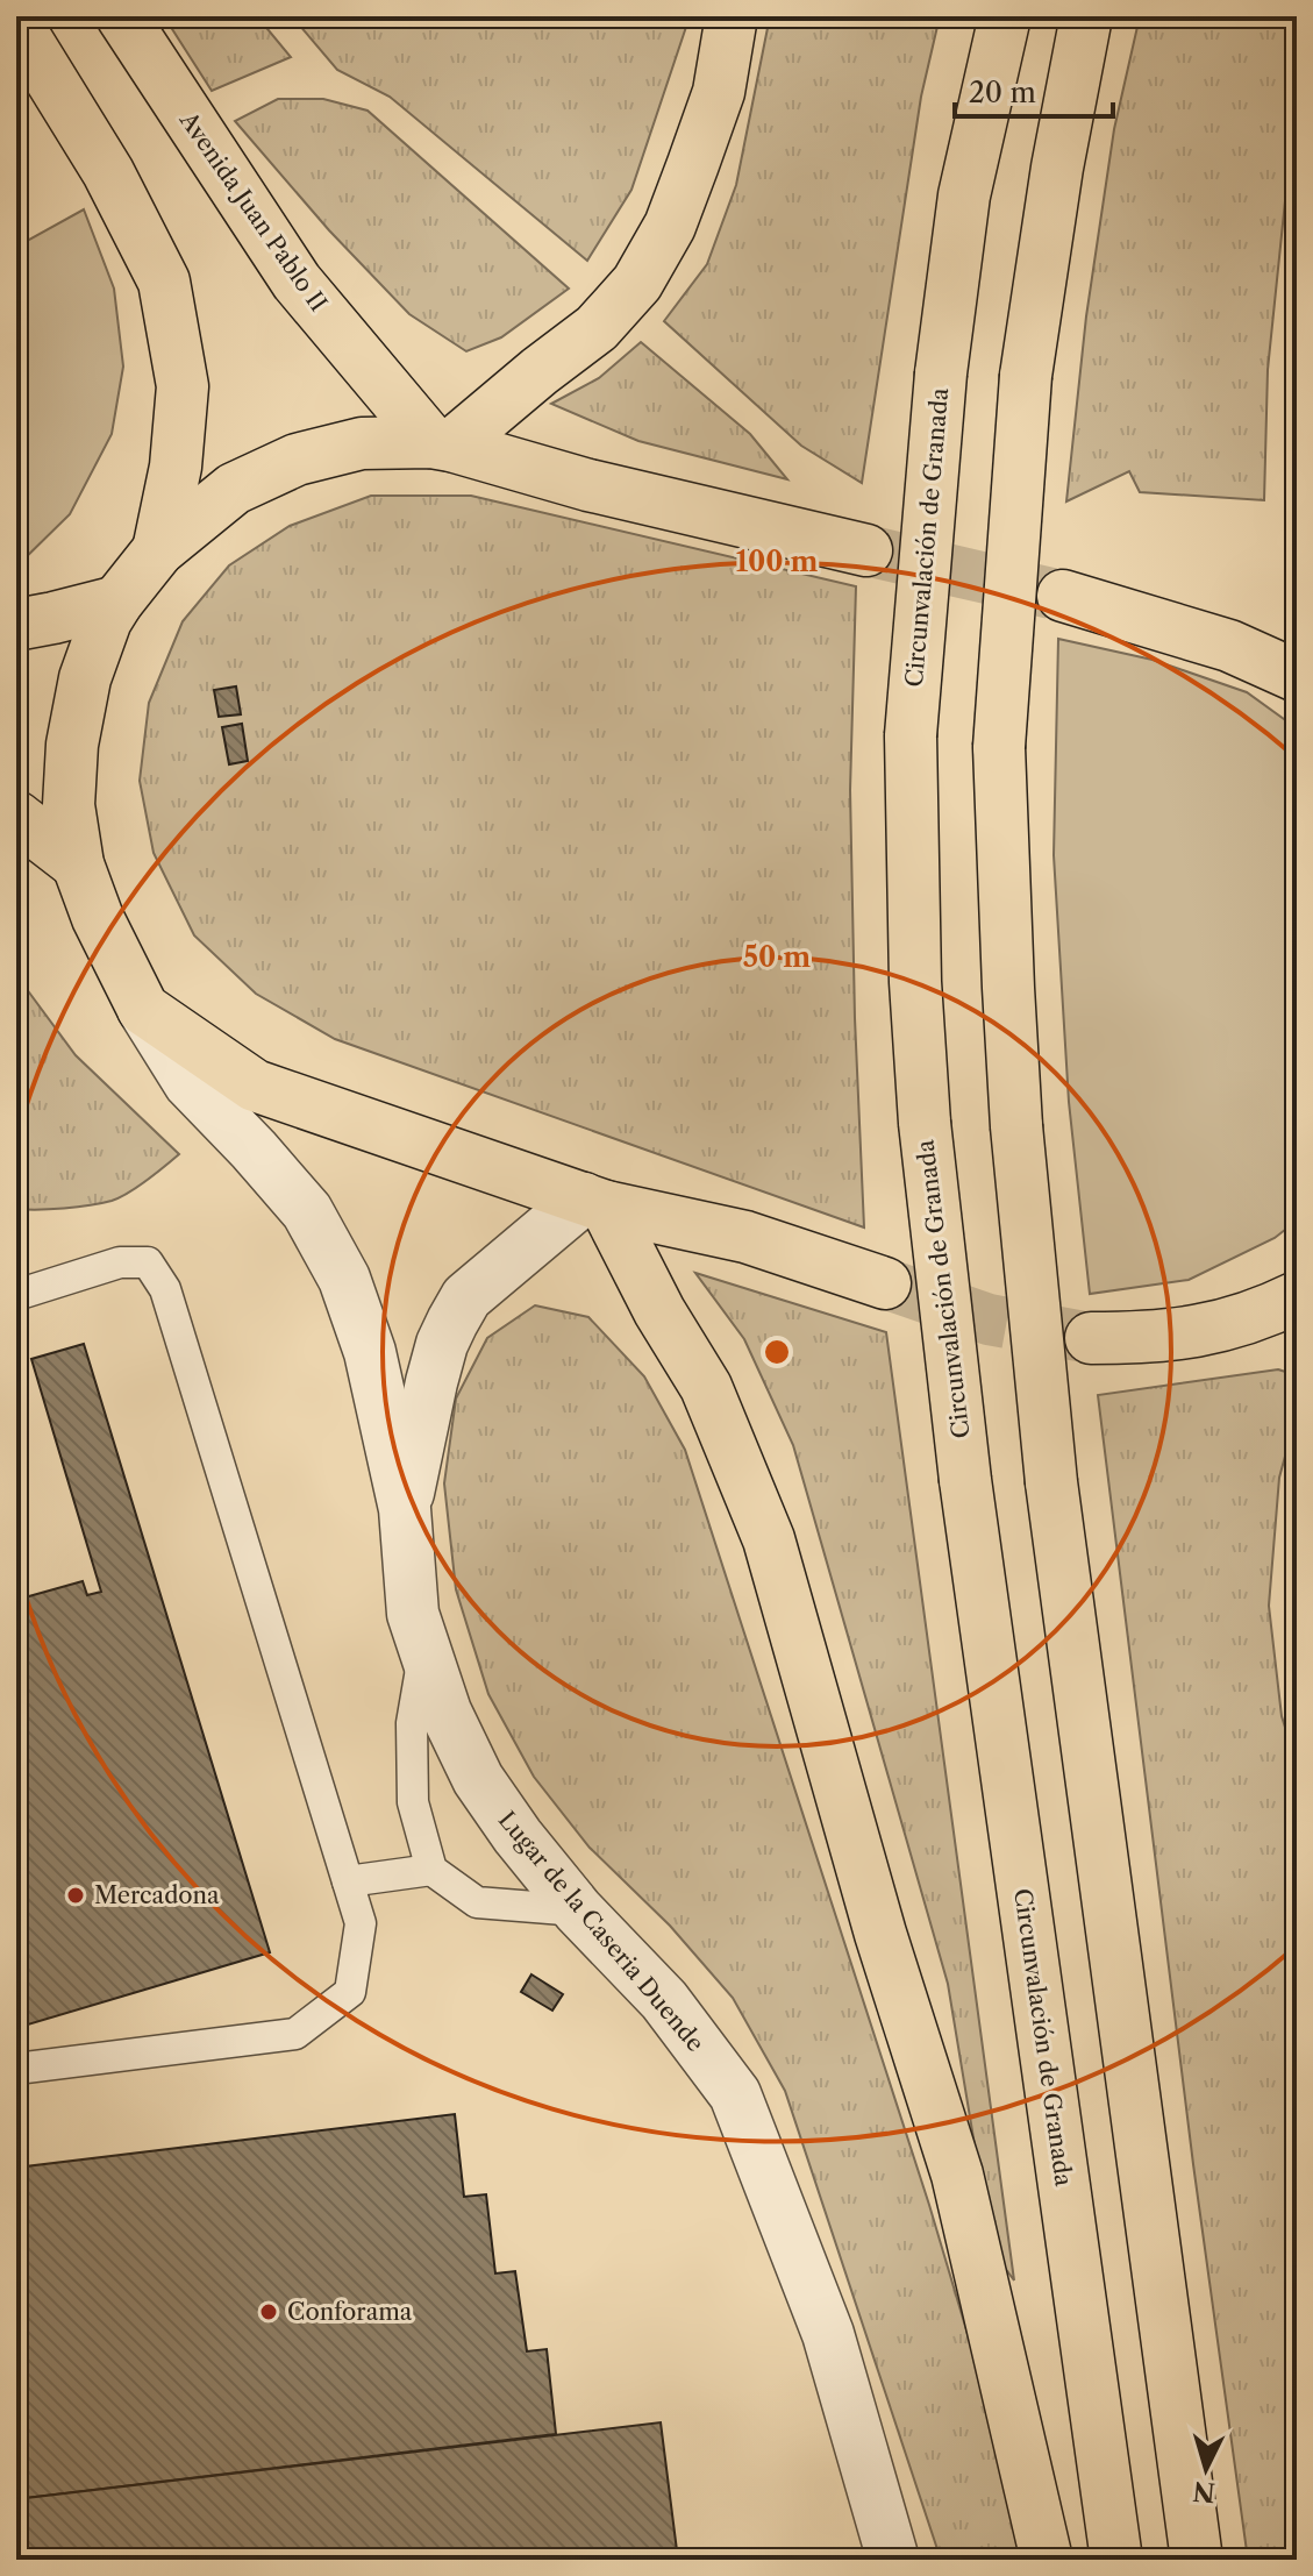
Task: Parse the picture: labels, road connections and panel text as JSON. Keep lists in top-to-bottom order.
{
  "streets": {
    "main road": ["Avenida Juan Pablo II", "Circunvalación de Granada"],
    "street": ["Lugar de la Caseria Duende"]
  },
  "places": ["Mercadona", "Conforama"],
  "scale_bar": "20 m",
  "north": "bottom",
  "rings": ["100 m", "50 m"]
}
